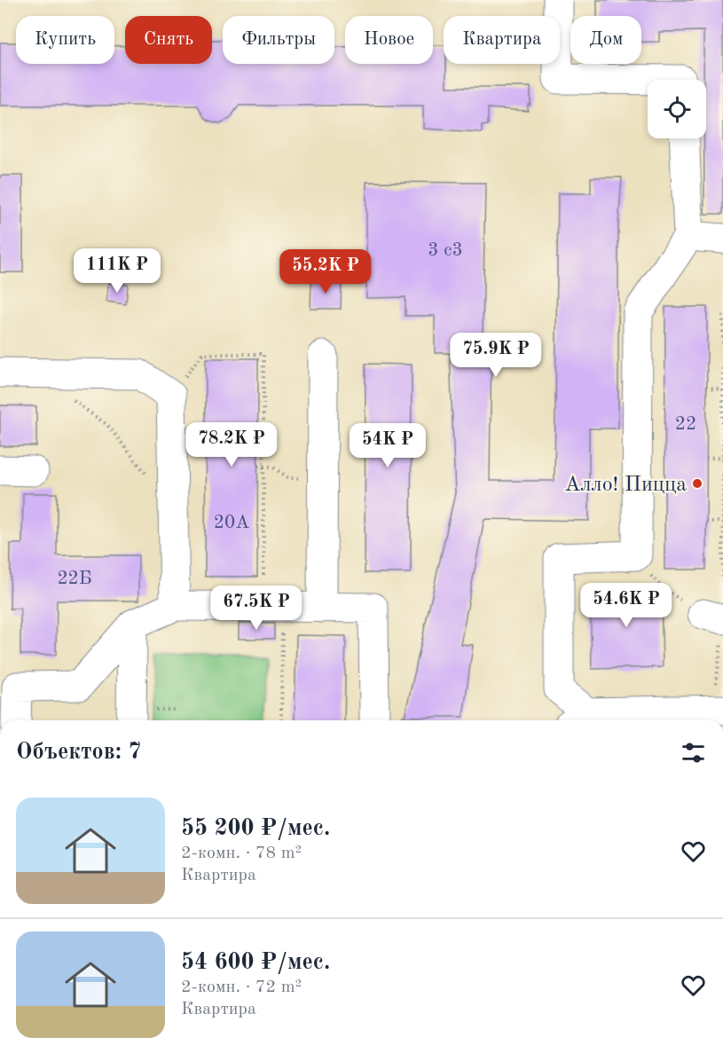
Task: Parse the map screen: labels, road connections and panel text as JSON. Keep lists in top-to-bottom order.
{
  "places": ["Алло! Пицца"],
  "house_numbers": [
    "3 с3",
    "22",
    "20А",
    "22Б"
  ],
  "page": {
    "chip": [
      "Купить",
      "Снять",
      "Фильтры",
      "Новое",
      "Квартира",
      "Дом"
    ],
    "price": [
      "111K ₽",
      "55.2K ₽",
      "75.9K ₽",
      "78.2K ₽",
      "54K ₽",
      "54.6K ₽",
      "67.5K ₽"
    ],
    "heading": "Объектов: 7",
    "list": [
      {
        "name": "55 200 ₽/мес.",
        "note": "2-комн. · 78 m² · Квартира"
      },
      {
        "name": "54 600 ₽/мес.",
        "note": "2-комн. · 72 m² · Квартира"
      }
    ]
  }
}
